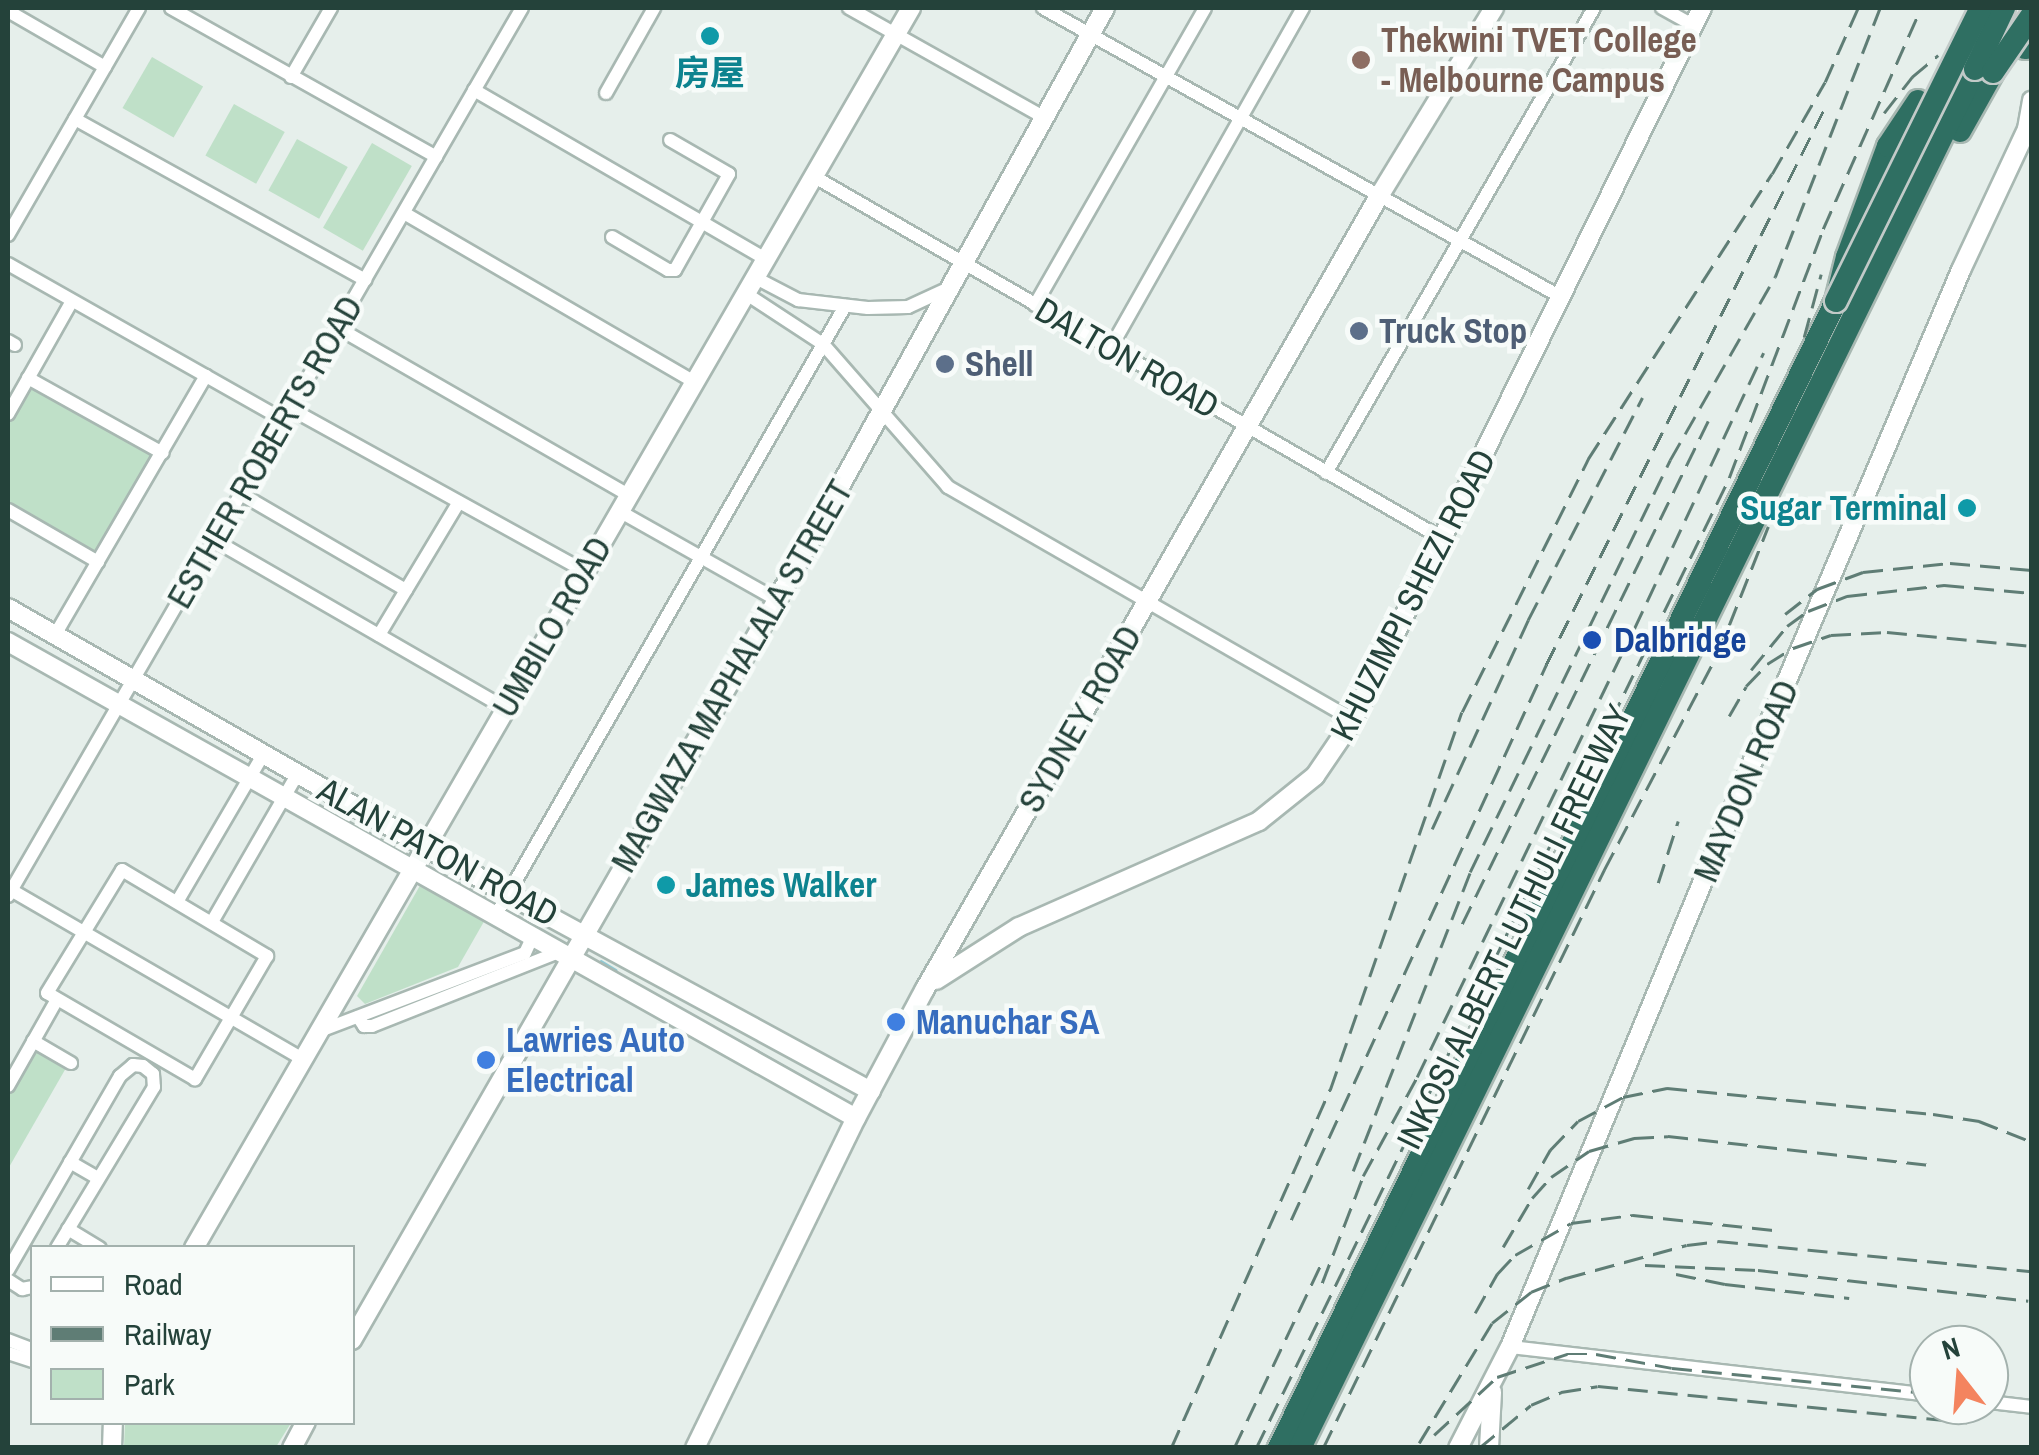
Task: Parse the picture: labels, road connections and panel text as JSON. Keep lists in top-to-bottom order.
{
  "streets": {
    "highway": ["INKOSI ALBERT LUTHULI FREEWAY"],
    "street": [
      "DALTON ROAD",
      "ESTHER ROBERTS ROAD",
      "KHUZIMPI SHEZI ROAD",
      "UMBILO ROAD",
      "MAGWAZA MAPHALALA STREET",
      "SYDNEY ROAD",
      "MAYDON ROAD",
      "ALAN PATON ROAD"
    ]
  },
  "crossings": [
    ["DALTON ROAD", "KHUZIMPI SHEZI ROAD"],
    ["DALTON ROAD", "UMBILO ROAD"],
    ["DALTON ROAD", "MAGWAZA MAPHALALA STREET"],
    ["DALTON ROAD", "SYDNEY ROAD"],
    ["ESTHER ROBERTS ROAD", "ALAN PATON ROAD"],
    ["KHUZIMPI SHEZI ROAD", "SYDNEY ROAD"],
    ["UMBILO ROAD", "ALAN PATON ROAD"],
    ["MAGWAZA MAPHALALA STREET", "ALAN PATON ROAD"],
    ["SYDNEY ROAD", "ALAN PATON ROAD"]
  ],
  "places": [
    "房屋",
    "Thekwini TVET College - Melbourne Campus",
    "Truck Stop",
    "Shell",
    "Sugar Terminal",
    "Dalbridge",
    "James Walker",
    "Manuchar SA",
    "Lawries Auto Electrical"
  ],
  "legend": ["Road", "Railway", "Park"],
  "north": "top"
}
